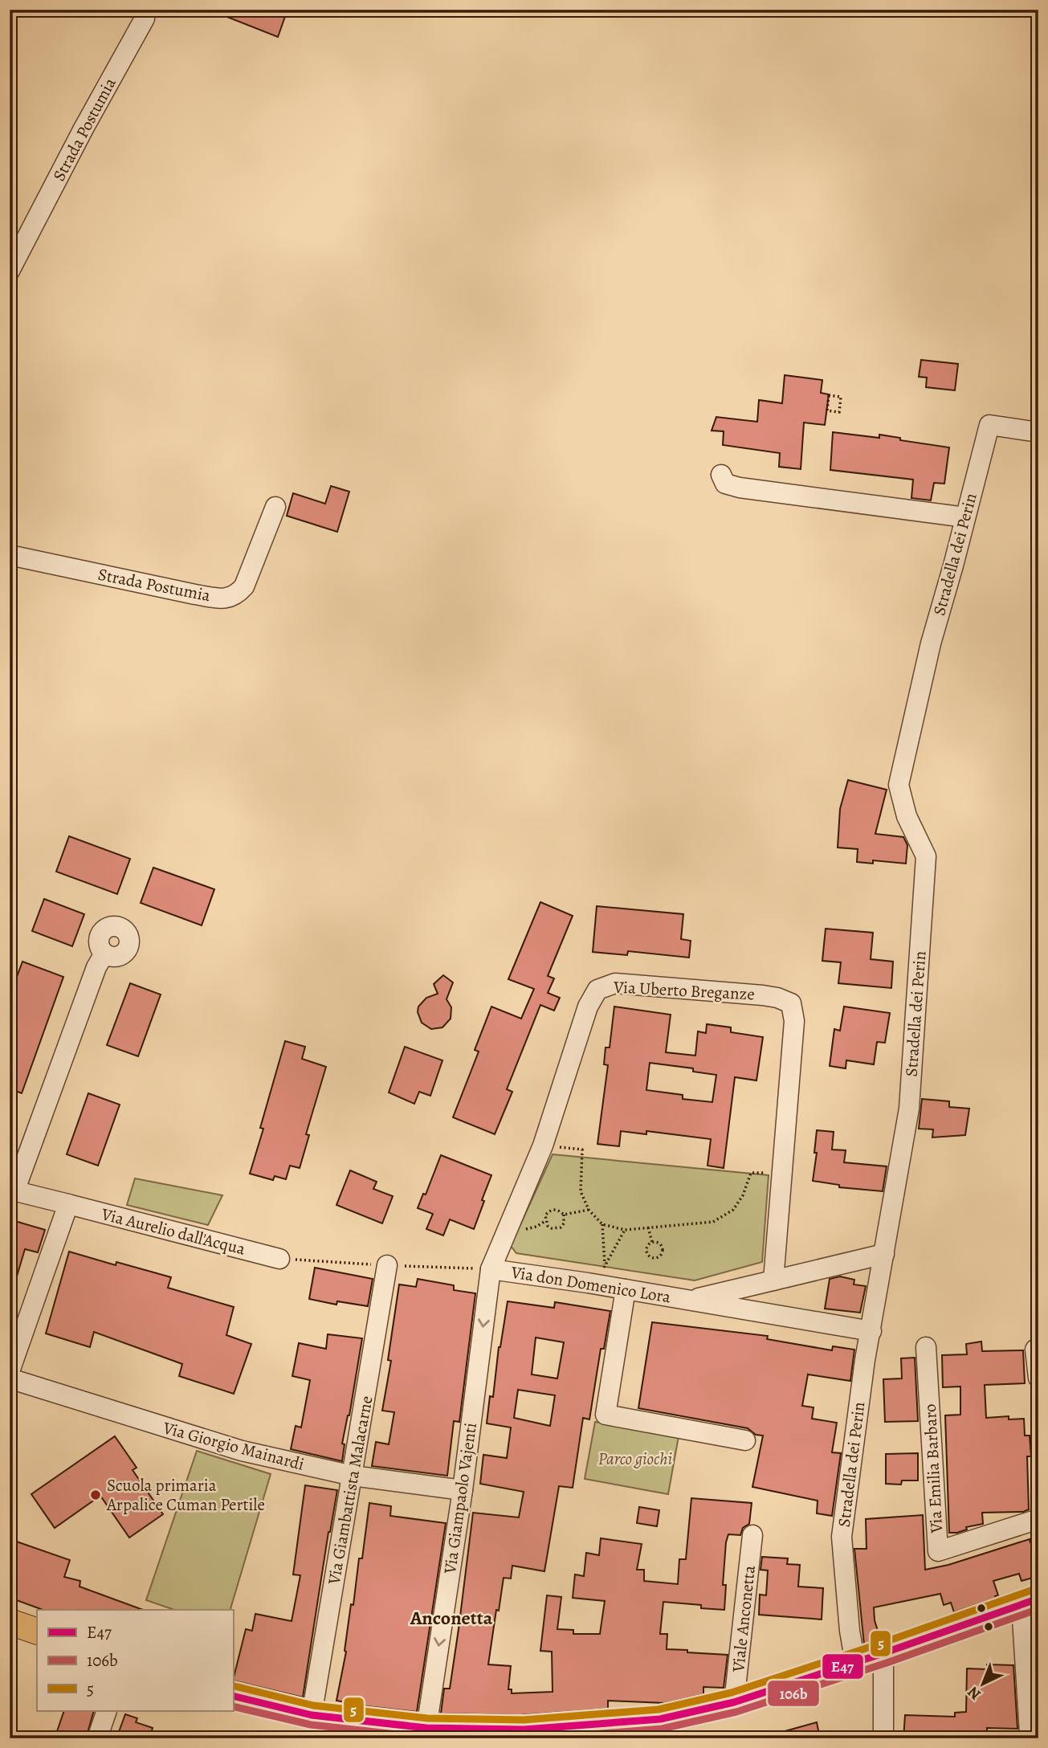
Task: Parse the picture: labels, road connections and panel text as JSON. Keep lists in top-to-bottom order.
{
  "streets": {
    "main road": ["Viale Anconetta"],
    "street": [
      "Strada Postumia",
      "Stradella dei Perin",
      "Via Uberto Breganze",
      "Via Aurelio dall'Acqua",
      "Via don Domenico Lora",
      "Via Giorgio Mainardi",
      "Via Emilia Barbaro",
      "Via Giambattista Malacarne",
      "Via Giampaolo Vajenti"
    ]
  },
  "crossings": [
    ["Stradella dei Perin", "Via don Domenico Lora"],
    ["Stradella dei Perin", "Viale Anconetta"],
    ["Via Uberto Breganze", "Via don Domenico Lora"],
    ["Via Uberto Breganze", "Via Giampaolo Vajenti"],
    ["Via don Domenico Lora", "Via Giampaolo Vajenti"],
    ["Via Giorgio Mainardi", "Via Giambattista Malacarne"],
    ["Via Giorgio Mainardi", "Via Giampaolo Vajenti"],
    ["Via Giambattista Malacarne", "Viale Anconetta"],
    ["Via Giampaolo Vajenti", "Viale Anconetta"]
  ],
  "one_way": ["Via Giampaolo Vajenti"],
  "districts": ["Anconetta"],
  "parks": ["Parco giochi"],
  "places": ["Scuola primaria Arpalice Cuman Pertile"],
  "lines": ["transit line 5", "transit line E47", "transit line 106b"],
  "legend": ["E47", "106b", "5"],
  "north": "bottom left"
}
